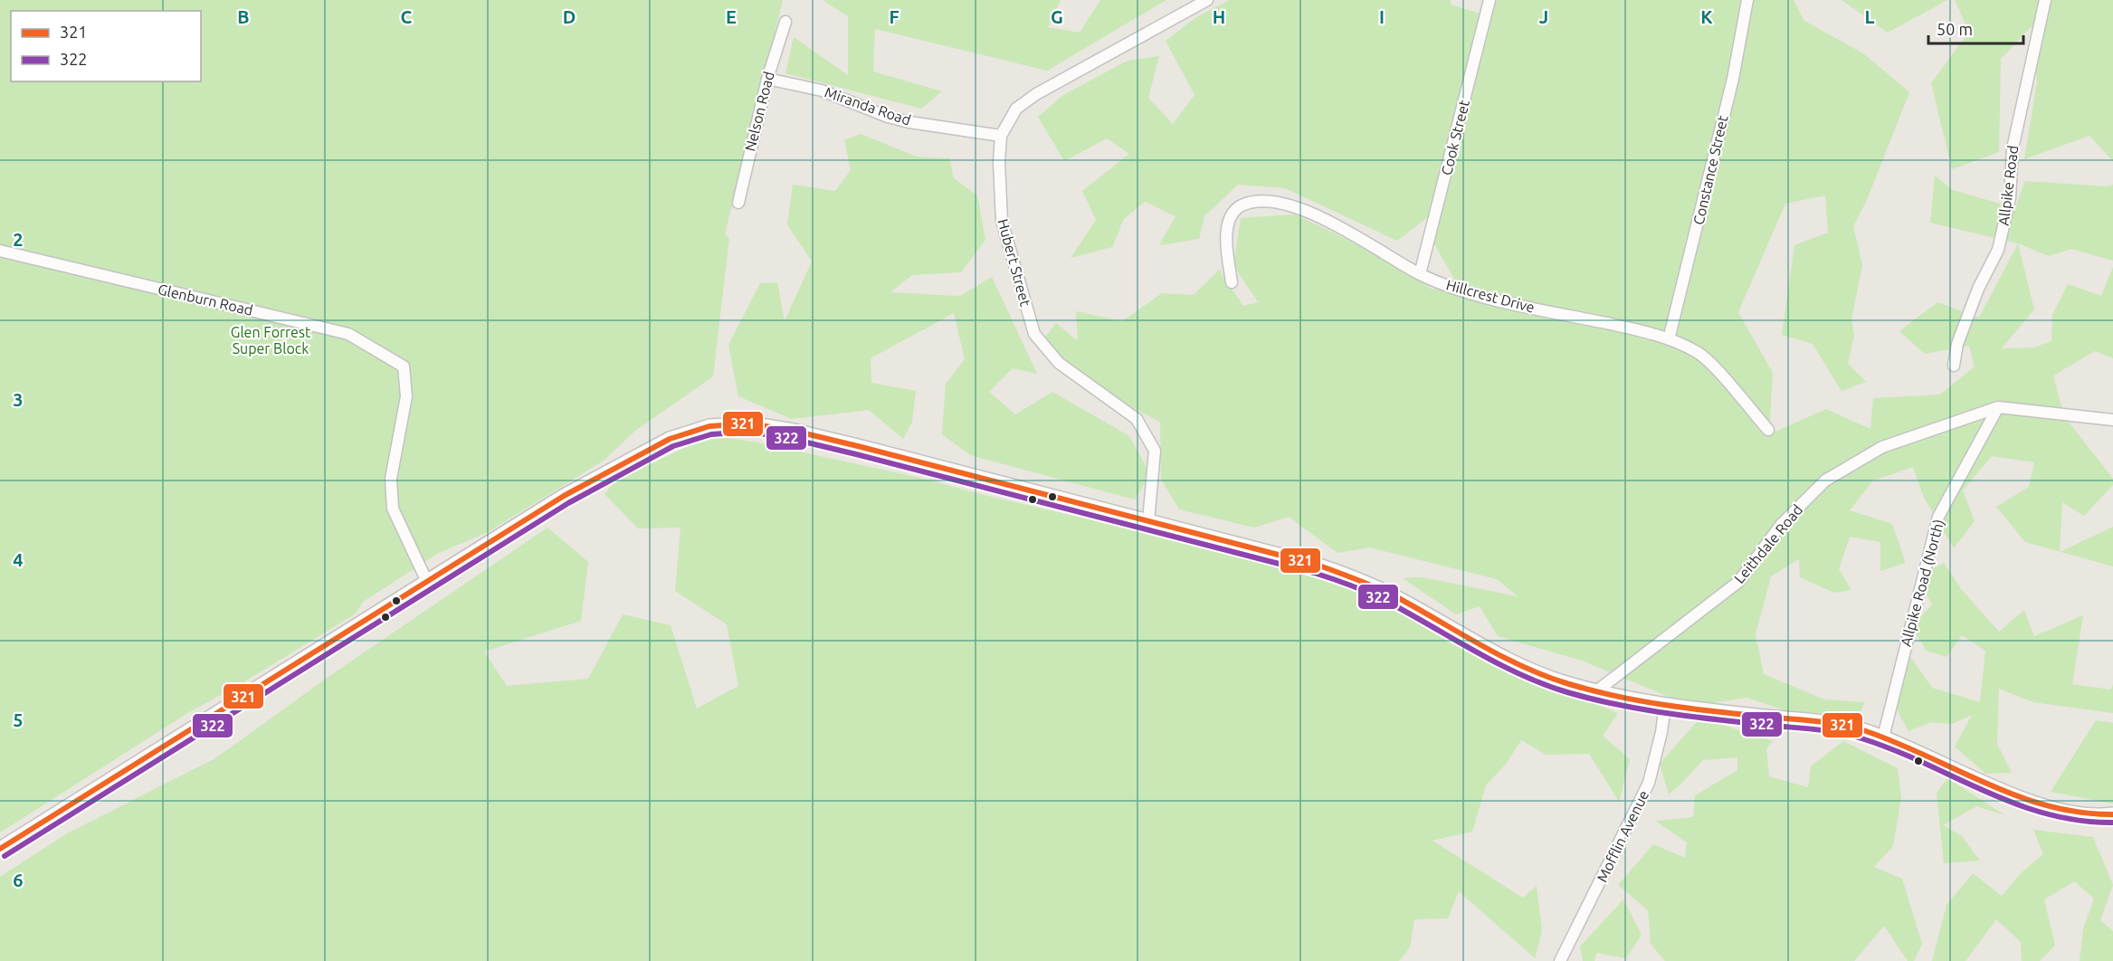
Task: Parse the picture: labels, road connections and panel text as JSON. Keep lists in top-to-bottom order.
{
  "streets": {
    "street": [
      "Miranda Road",
      "Nelson Road",
      "Cook Street",
      "Constance Street",
      "Allpike Road",
      "Hubert Street",
      "Hillcrest Drive",
      "Glenburn Road",
      "Leithdale Road",
      "Allpike Road (North)",
      "Mofflin Avenue"
    ]
  },
  "crossings": [
    ["Miranda Road", "Nelson Road"],
    ["Miranda Road", "Hubert Street"],
    ["Cook Street", "Hillcrest Drive"],
    ["Constance Street", "Hillcrest Drive"],
    ["Leithdale Road", "Allpike Road (North)"]
  ],
  "parks": ["Glen Forrest Super Block"],
  "lines": ["transit line 321", "transit line 322"],
  "legend": ["321", "322"],
  "scale_bar": "50 m",
  "grid": {
    "columns": [
      "B",
      "C",
      "D",
      "E",
      "F",
      "G",
      "H",
      "I",
      "J",
      "K",
      "L"
    ],
    "rows": [
      "2",
      "3",
      "4",
      "5",
      "6"
    ]
  }
}
